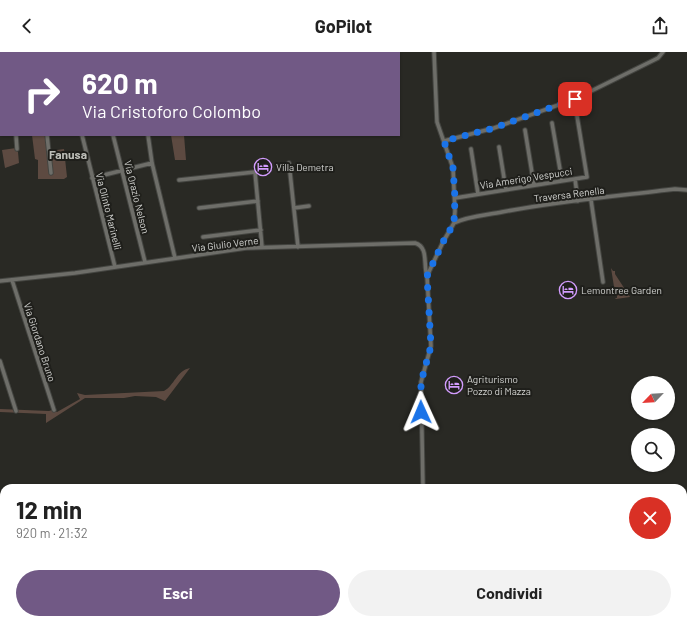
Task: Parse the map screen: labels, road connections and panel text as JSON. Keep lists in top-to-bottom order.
{
  "streets": {
    "street": [
      "Via Amerigo Vespucci",
      "Traversa Renella",
      "Via Orazio Nelson",
      "Via Olinto Marinelli",
      "Via Giulio Verne",
      "Via Giordano Bruno"
    ]
  },
  "crossings": [
    ["Via Orazio Nelson", "Via Giulio Verne"],
    ["Via Olinto Marinelli", "Via Giulio Verne"],
    ["Via Giulio Verne", "Via Giordano Bruno"]
  ],
  "districts": ["Fanusa"],
  "places": {
    "hotel": ["Villa Demetra", "Lemontree Garden", "Agriturismo Pozzo di Mazza"]
  },
  "north": "bottom left",
  "page": {
    "header": "GoPilot",
    "turn": ["620 m", "Via Cristoforo Colombo"],
    "heading": ["12 min", "920 m · 21:32"],
    "buttons": ["Esci", "Condividi"]
  }
}
